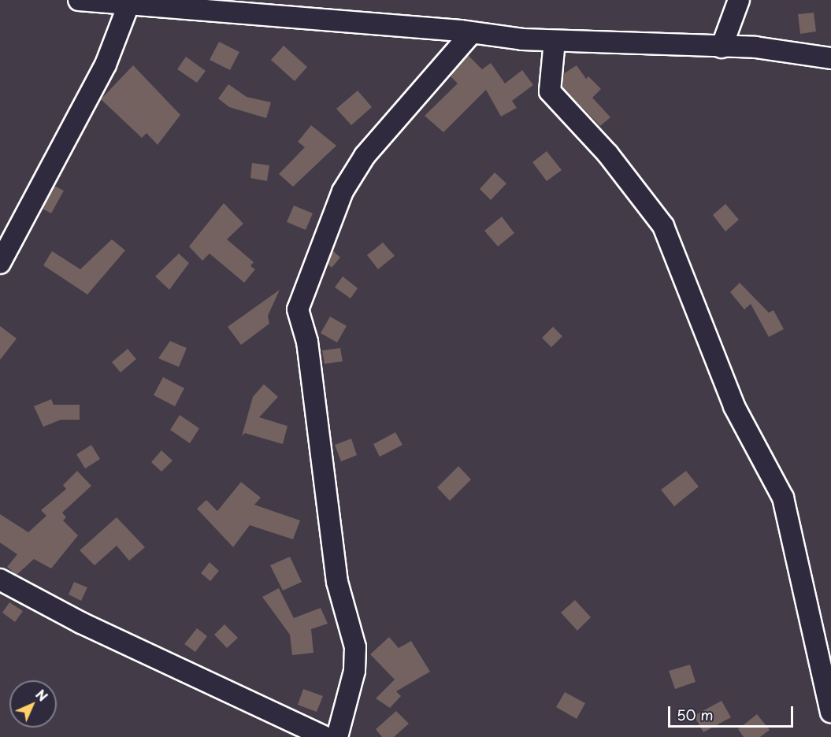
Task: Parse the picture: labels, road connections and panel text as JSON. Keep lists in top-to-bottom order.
{
  "scale_bar": "50 m",
  "north": "top right"
}
